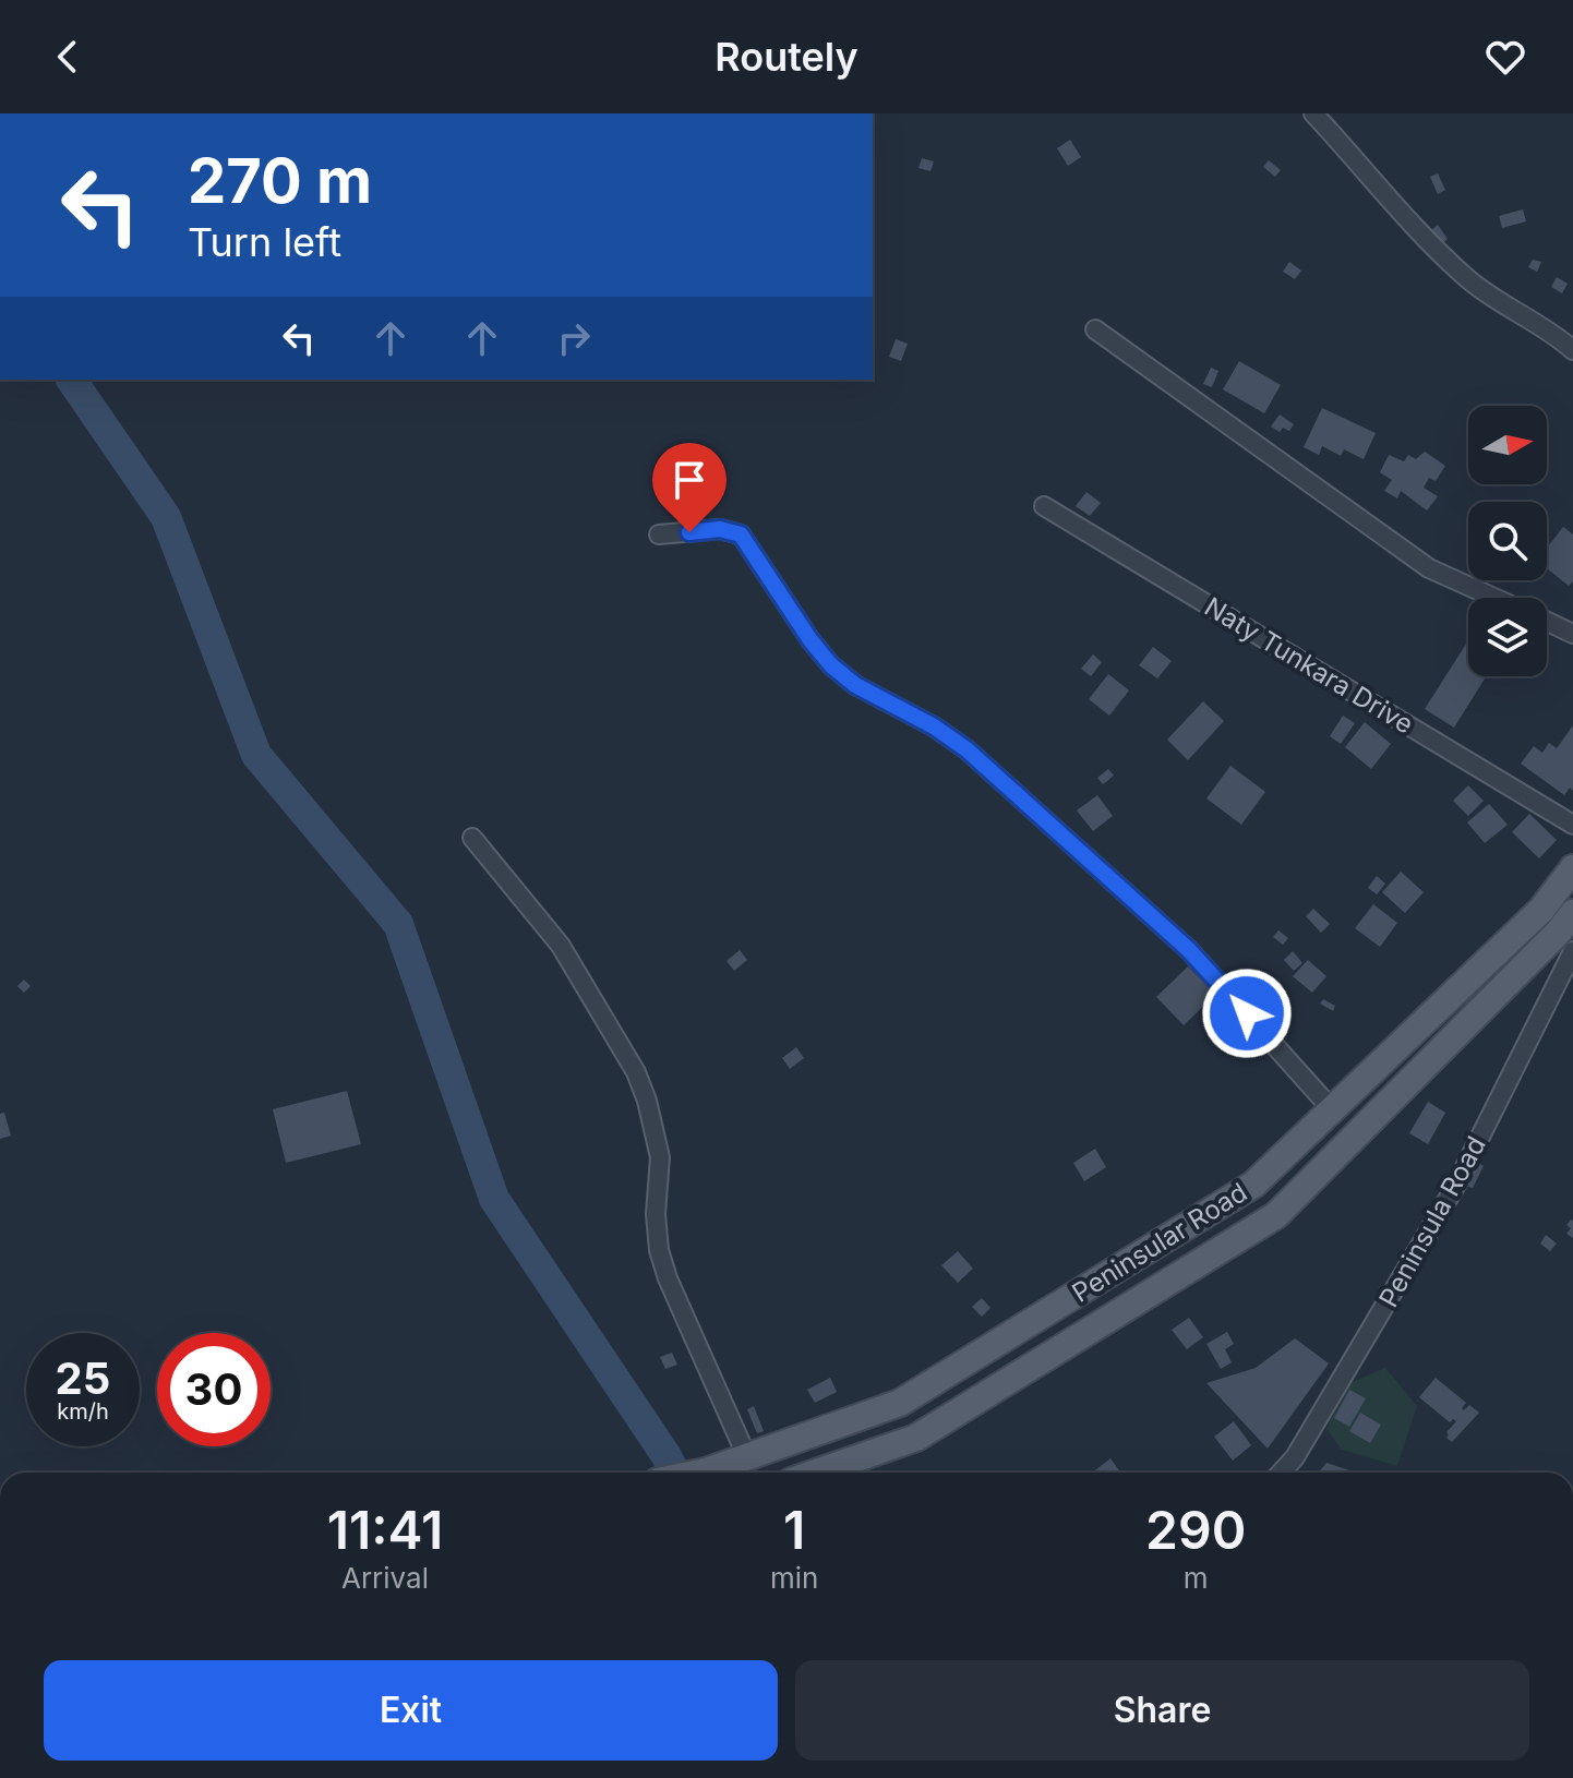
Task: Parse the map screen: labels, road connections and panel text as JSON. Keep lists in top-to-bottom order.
{
  "streets": {
    "main road": ["Peninsular Road"],
    "street": ["Naty Tunkara Drive", "Peninsula Road"]
  },
  "north": "right",
  "page": {
    "header": "Routely",
    "turn": ["270 m", "Turn left"],
    "speed": "25 km/h",
    "limit": "30",
    "eta": [
      "11:41",
      "Arrival",
      "1",
      "min",
      "290",
      "m"
    ],
    "buttons": ["Exit", "Share"]
  }
}
